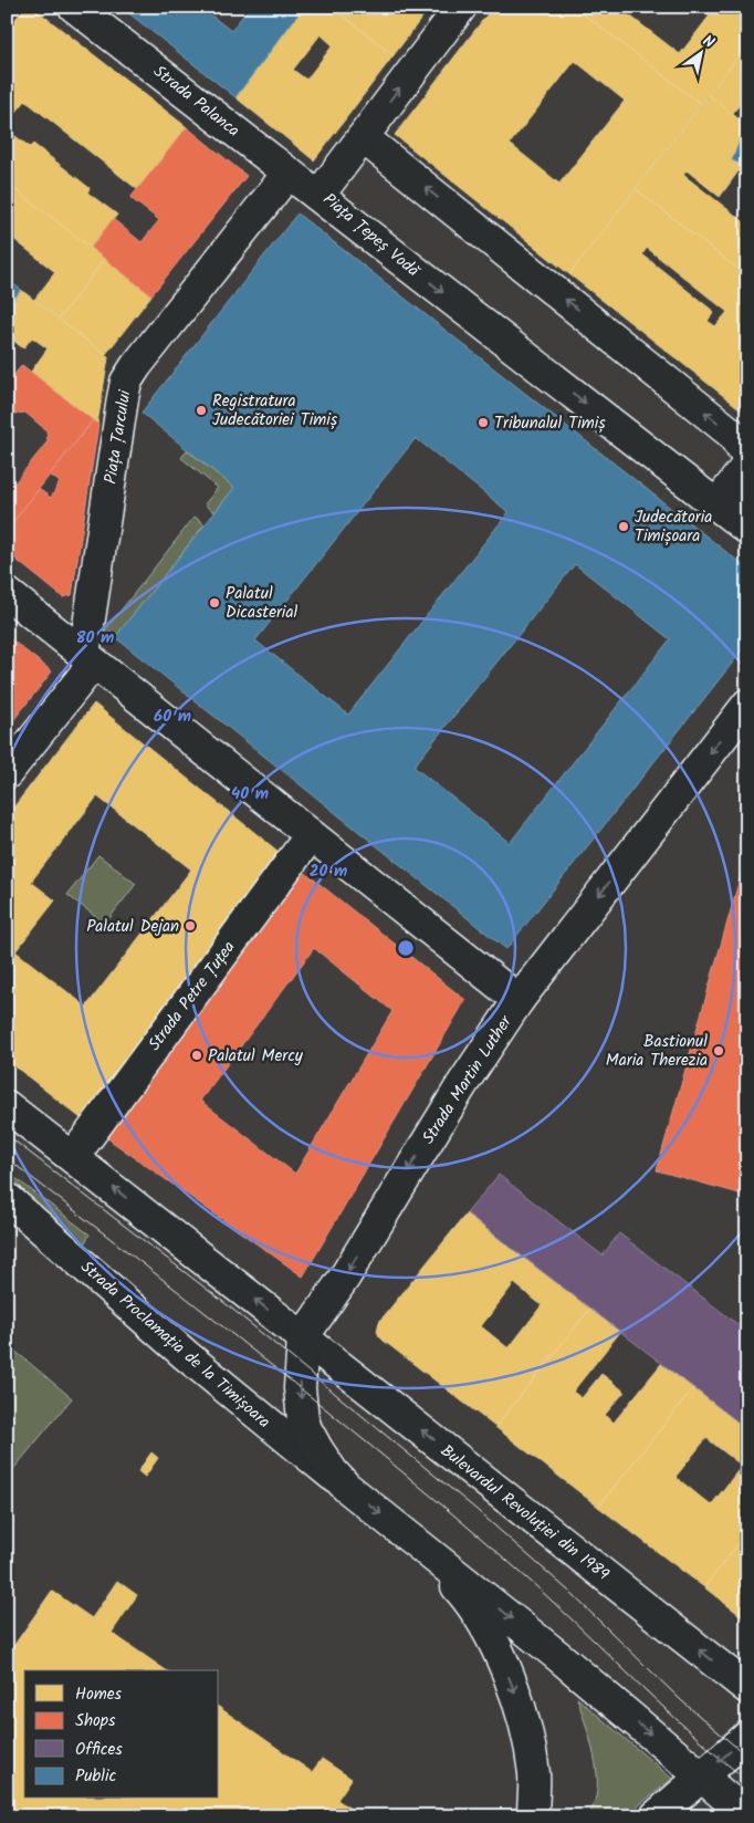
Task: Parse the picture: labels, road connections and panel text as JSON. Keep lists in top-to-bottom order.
{
  "streets": {
    "street": [
      "Strada Palanca",
      "Piața Țepeș Vodă",
      "Piața Țarcului",
      "Strada Petre Țuțea",
      "Strada Martin Luther",
      "Strada Proclamația de la Timișoara",
      "Bulevardul Revoluției din 1989"
    ]
  },
  "crossings": [
    ["Strada Palanca", "Piața Țepeș Vodă"],
    ["Strada Palanca", "Piața Țarcului"],
    ["Strada Martin Luther", "Bulevardul Revoluției din 1989"]
  ],
  "one_way": ["Strada Martin Luther"],
  "places": [
    "Registratura Judecătoriei Timiș",
    "Tribunalul Timiș",
    "Judecătoria Timișoara",
    "Palatul Dicasterial",
    "Palatul Dejan",
    "Bastionul Maria Therezia",
    "Palatul Mercy"
  ],
  "legend": [
    "Homes",
    "Shops",
    "Offices",
    "Public"
  ],
  "north": "top right",
  "rings": [
    "80 m",
    "60 m",
    "40 m",
    "20 m"
  ]
}
